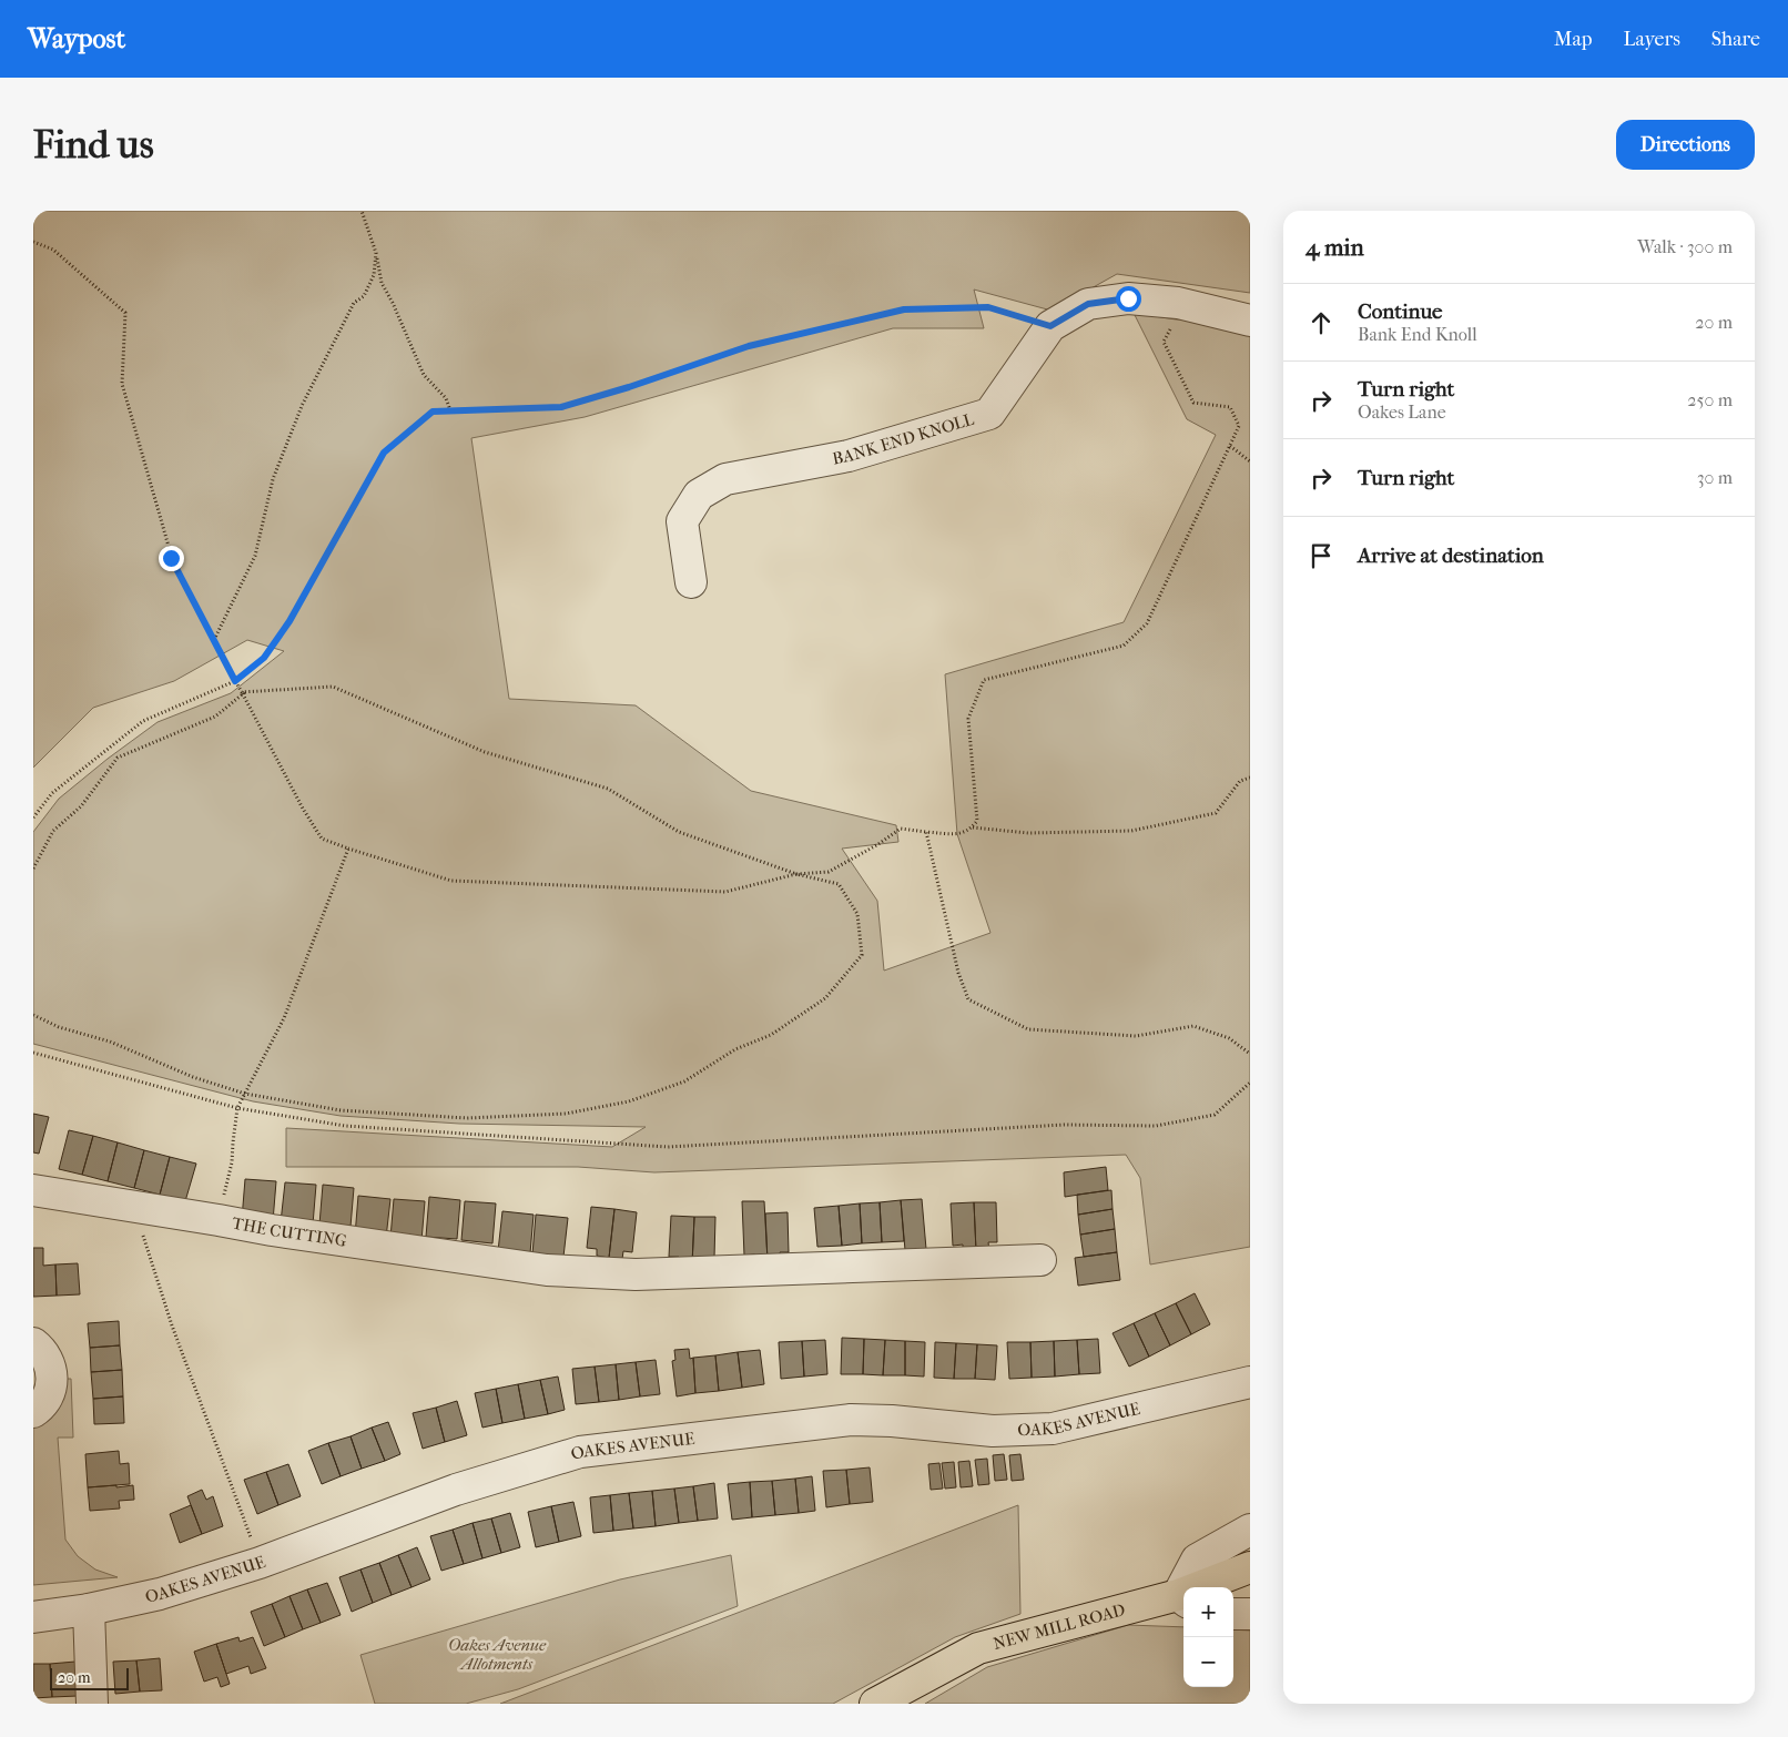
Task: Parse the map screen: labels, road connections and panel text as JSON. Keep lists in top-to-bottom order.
{
  "streets": {
    "main road": ["NEW MILL ROAD"],
    "street": ["BANK END KNOLL", "THE CUTTING", "OAKES AVENUE"]
  },
  "parks": ["Oakes Avenue Allotments"],
  "scale_bar": "20 m",
  "page": {
    "header": "Waypost",
    "nav": ["Map", "Layers", "Share"],
    "buttons": "Directions",
    "title": "Find us",
    "heading": ["4 min", "Walk · 300 m"],
    "list": [
      ["Continue", "Bank End Knoll", "20 m"],
      ["Turn right", "Oakes Lane", "250 m"],
      ["Turn right", "30 m"],
      "Arrive at destination"
    ],
    "map_buttons": ["+", "−"],
    "scale": "20 m"
  }
}
